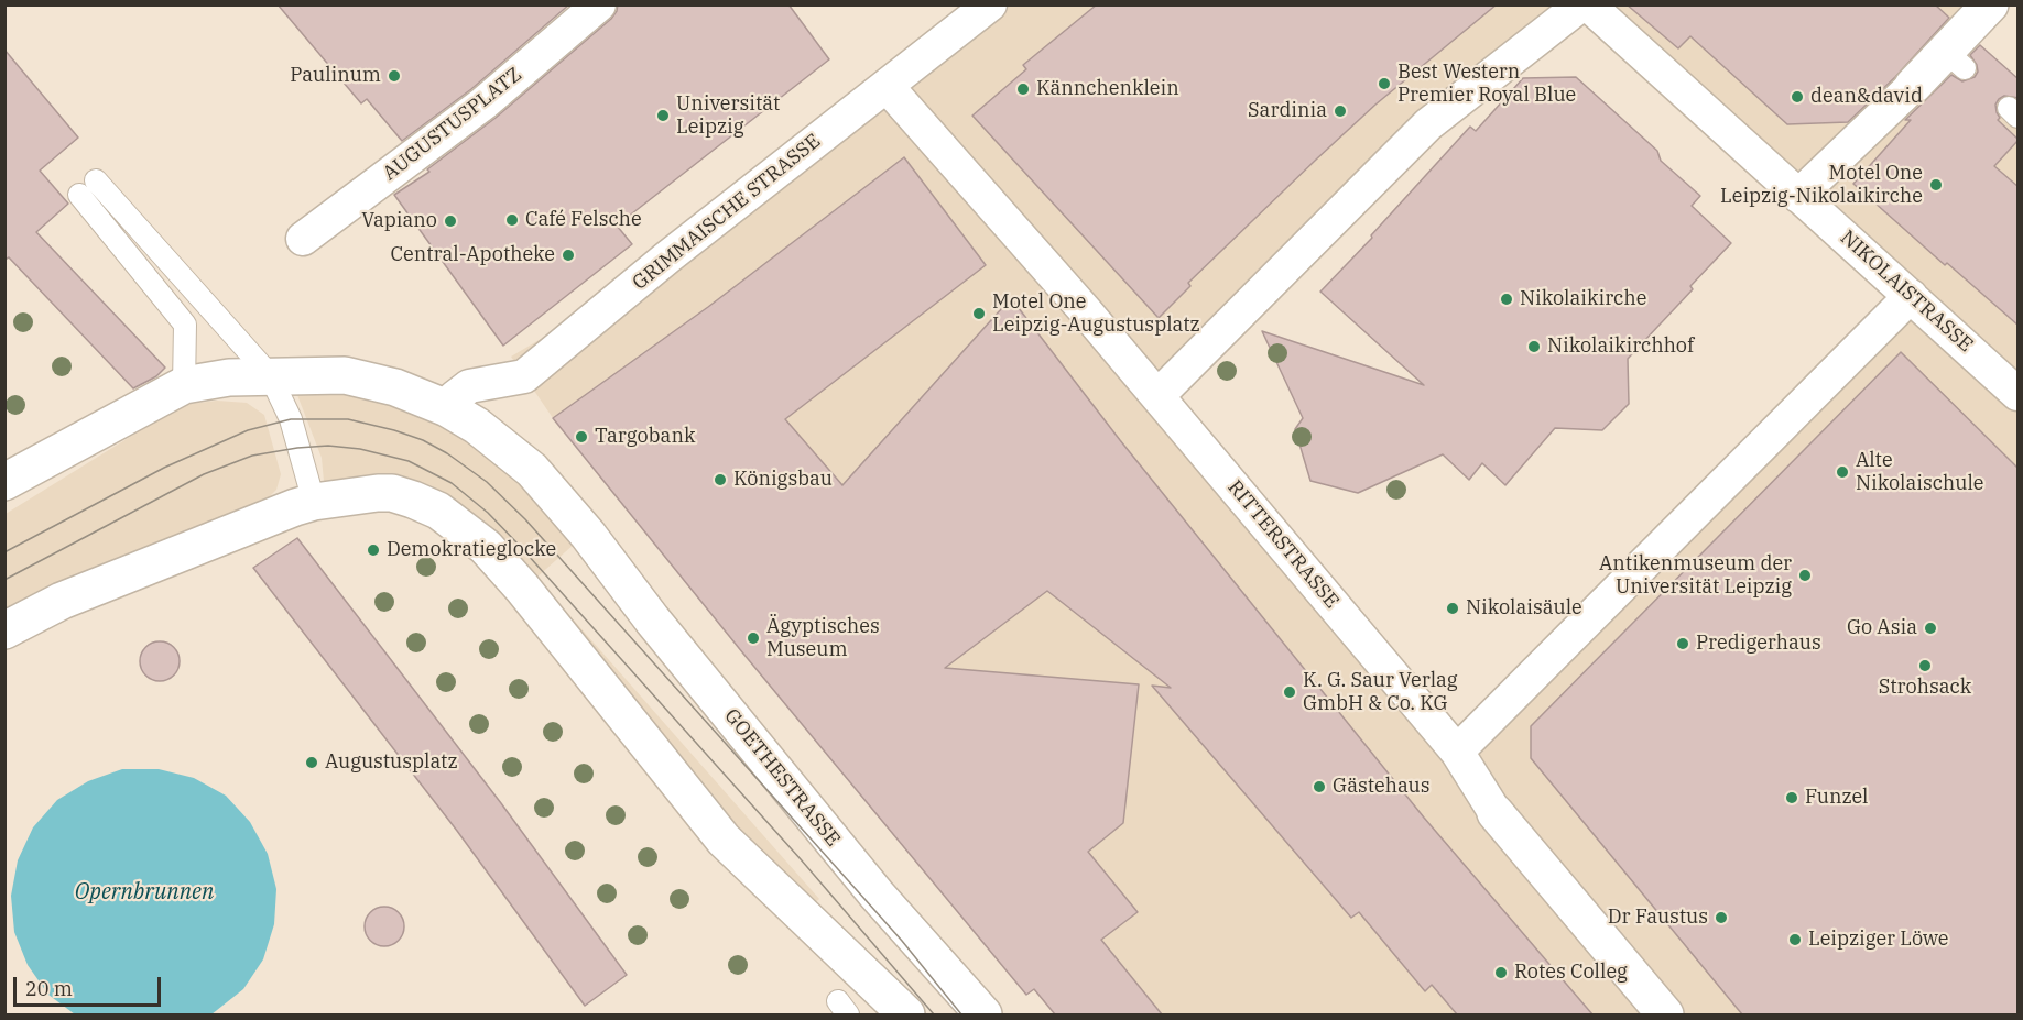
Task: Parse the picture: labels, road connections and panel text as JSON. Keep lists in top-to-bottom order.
{
  "streets": {
    "street": [
      "AUGUSTUSPLATZ",
      "GRIMMAISCHE STRASSE",
      "NIKOLAISTRASSE",
      "RITTERSTRASSE",
      "GOETHESTRASSE"
    ]
  },
  "crossings": [
    ["GRIMMAISCHE STRASSE", "RITTERSTRASSE"]
  ],
  "water": ["Opernbrunnen"],
  "places": [
    "Paulinum",
    "Best Western Premier Royal Blue",
    "Kännchenklein",
    "dean&david",
    "Sardinia",
    "Universität Leipzig",
    "Motel One Leipzig-Nikolaikirche",
    "Café Felsche",
    "Vapiano",
    "Central-Apotheke",
    "Nikolaikirche",
    "Motel One Leipzig-Augustusplatz",
    "Nikolaikirchhof",
    "Targobank",
    "Alte Nikolaischule",
    "Königsbau",
    "Demokratieglocke",
    "Antikenmuseum der Universität Leipzig",
    "Nikolaisäule",
    "Go Asia",
    "Ägyptisches Museum",
    "Predigerhaus",
    "Strohsack",
    "K. G. Saur Verlag GmbH & Co. KG",
    "Augustusplatz",
    "Gästehaus",
    "Funzel",
    "Dr Faustus",
    "Leipziger Löwe",
    "Rotes Colleg"
  ],
  "scale_bar": "20 m"
}
